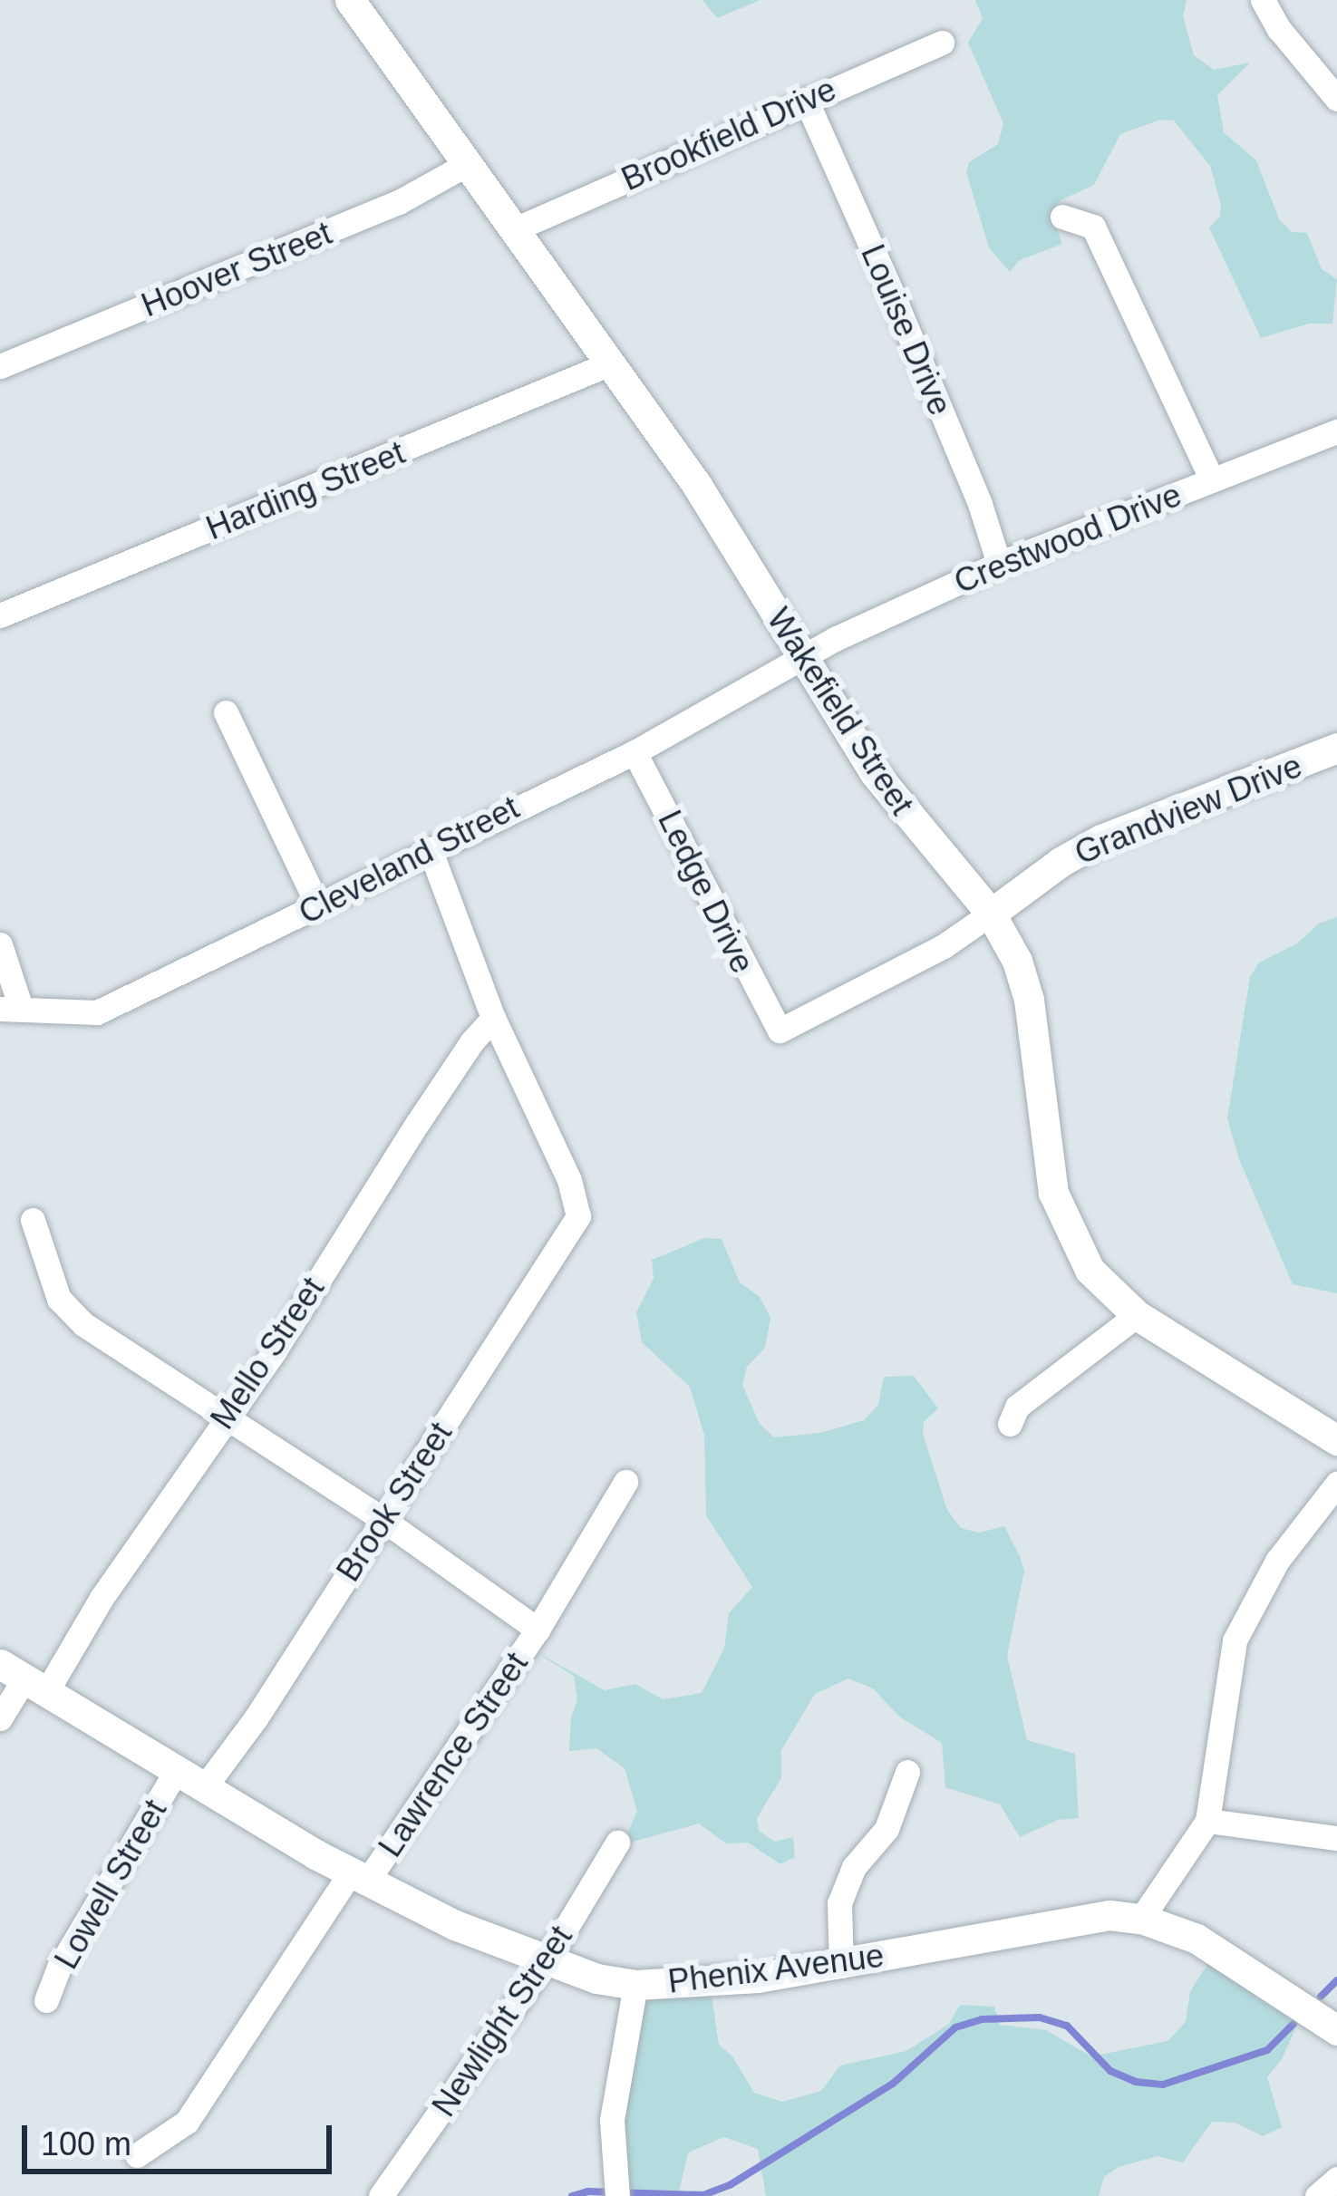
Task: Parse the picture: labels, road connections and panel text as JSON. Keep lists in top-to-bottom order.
{
  "streets": {
    "street": [
      "Brookfield Drive",
      "Hoover Street",
      "Louise Drive",
      "Harding Street",
      "Crestwood Drive",
      "Wakefield Street",
      "Grandview Drive",
      "Cleveland Street",
      "Ledge Drive",
      "Mello Street",
      "Brook Street",
      "Lawrence Street",
      "Lowell Street",
      "Phenix Avenue",
      "Newlight Street"
    ]
  },
  "crossings": [
    ["Brookfield Drive", "Louise Drive"],
    ["Brookfield Drive", "Wakefield Street"],
    ["Hoover Street", "Wakefield Street"],
    ["Louise Drive", "Crestwood Drive"],
    ["Harding Street", "Wakefield Street"],
    ["Crestwood Drive", "Wakefield Street"],
    ["Crestwood Drive", "Cleveland Street"],
    ["Wakefield Street", "Grandview Drive"],
    ["Wakefield Street", "Cleveland Street"],
    ["Wakefield Street", "Ledge Drive"],
    ["Grandview Drive", "Ledge Drive"],
    ["Cleveland Street", "Ledge Drive"],
    ["Mello Street", "Brook Street"],
    ["Mello Street", "Phenix Avenue"],
    ["Brook Street", "Phenix Avenue"],
    ["Lawrence Street", "Phenix Avenue"],
    ["Lowell Street", "Phenix Avenue"],
    ["Phenix Avenue", "Newlight Street"]
  ],
  "scale_bar": "100 m"
}
